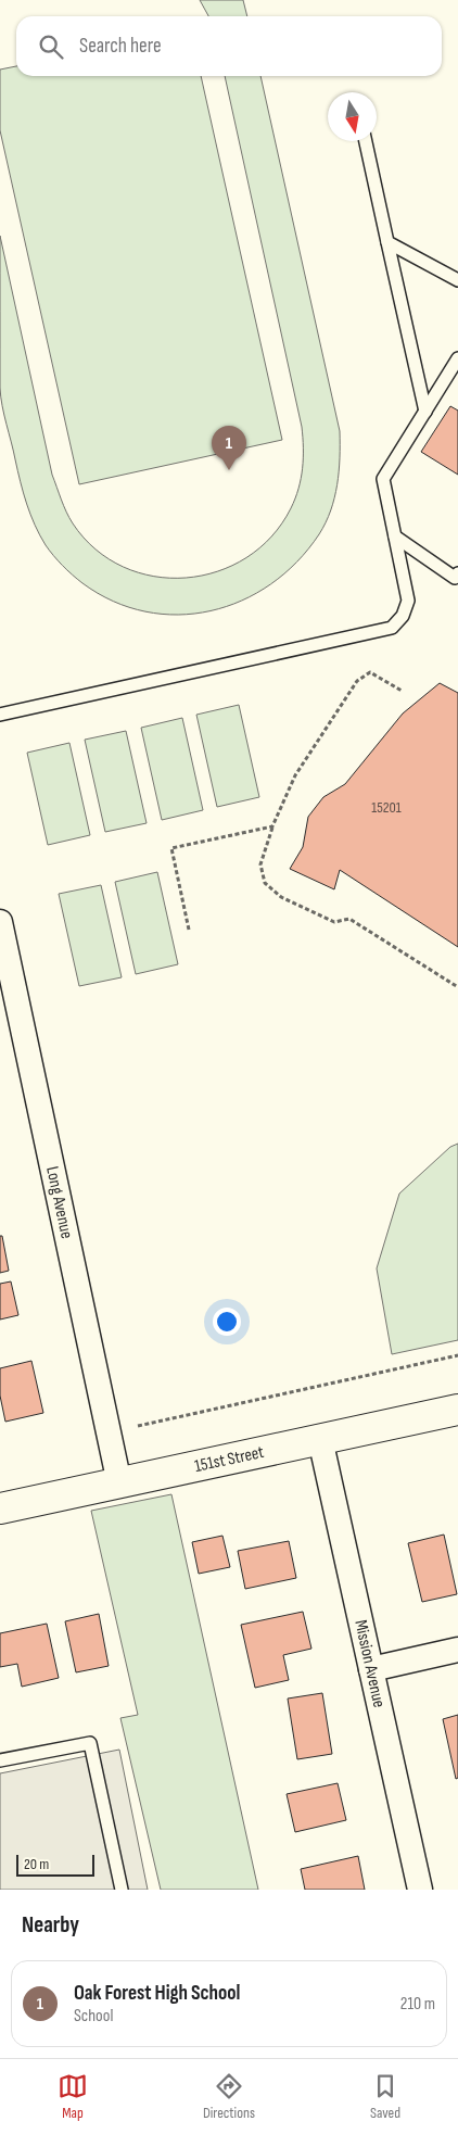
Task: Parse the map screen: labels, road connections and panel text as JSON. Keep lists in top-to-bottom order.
{
  "streets": {
    "street": ["Long Avenue", "151st Street", "Mission Avenue"]
  },
  "crossings": [
    ["Long Avenue", "151st Street"],
    ["151st Street", "Mission Avenue"]
  ],
  "house_numbers": ["15201"],
  "scale_bar": "20 m",
  "north": "bottom",
  "page": {
    "search": "Search here",
    "pins": "1",
    "scale": "20 m",
    "heading": "Nearby",
    "list": [
      {
        "mark": "1",
        "name": "Oak Forest High School",
        "note": "School",
        "value": "210 m"
      }
    ],
    "nav": ["Map", "Directions", "Saved"]
  }
}
